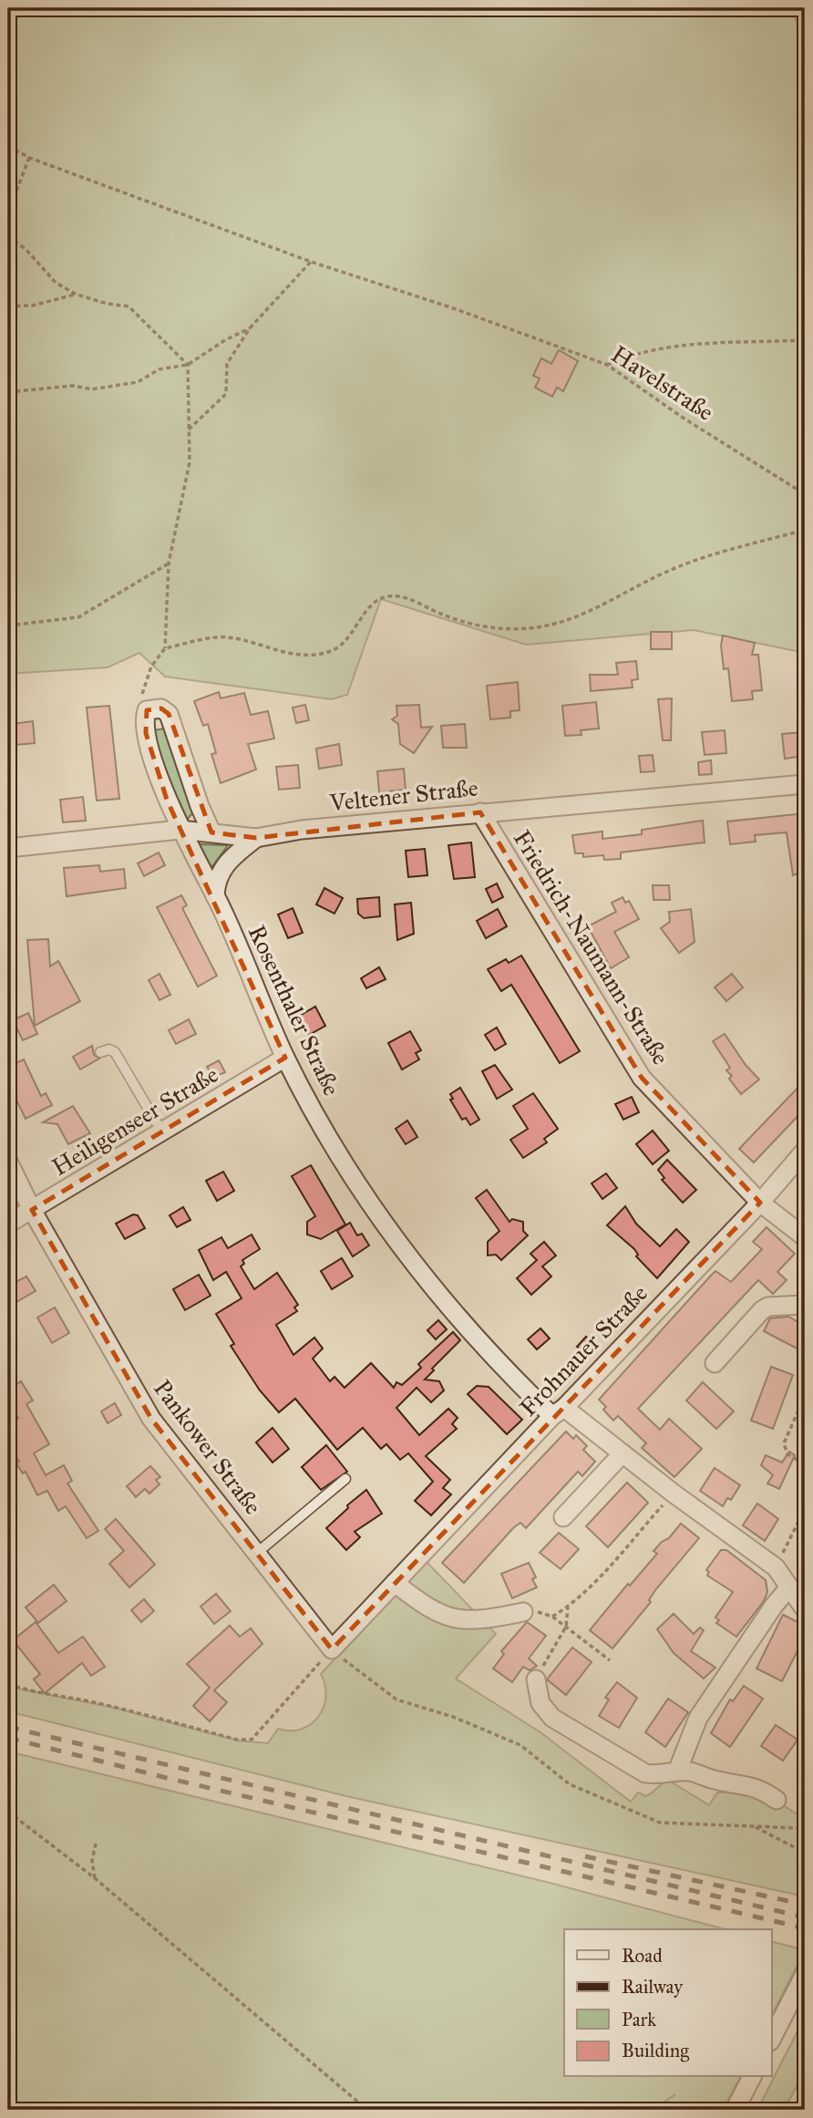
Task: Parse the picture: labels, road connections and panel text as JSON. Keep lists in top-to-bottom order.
{
  "streets": {
    "street": [
      "Veltener Straße",
      "Friedrich-Naumann-Straße",
      "Rosenthaler Straße",
      "Heiligenseer Straße",
      "Frohnauer Straße",
      "Pankower Straße"
    ],
    "path": ["Havelstraße"]
  },
  "crossings": [
    ["Veltener Straße", "Friedrich-Naumann-Straße"],
    ["Veltener Straße", "Rosenthaler Straße"],
    ["Friedrich-Naumann-Straße", "Frohnauer Straße"],
    ["Rosenthaler Straße", "Heiligenseer Straße"],
    ["Rosenthaler Straße", "Frohnauer Straße"],
    ["Heiligenseer Straße", "Pankower Straße"],
    ["Frohnauer Straße", "Pankower Straße"]
  ],
  "legend": [
    "Road",
    "Railway",
    "Park",
    "Building"
  ]
}
